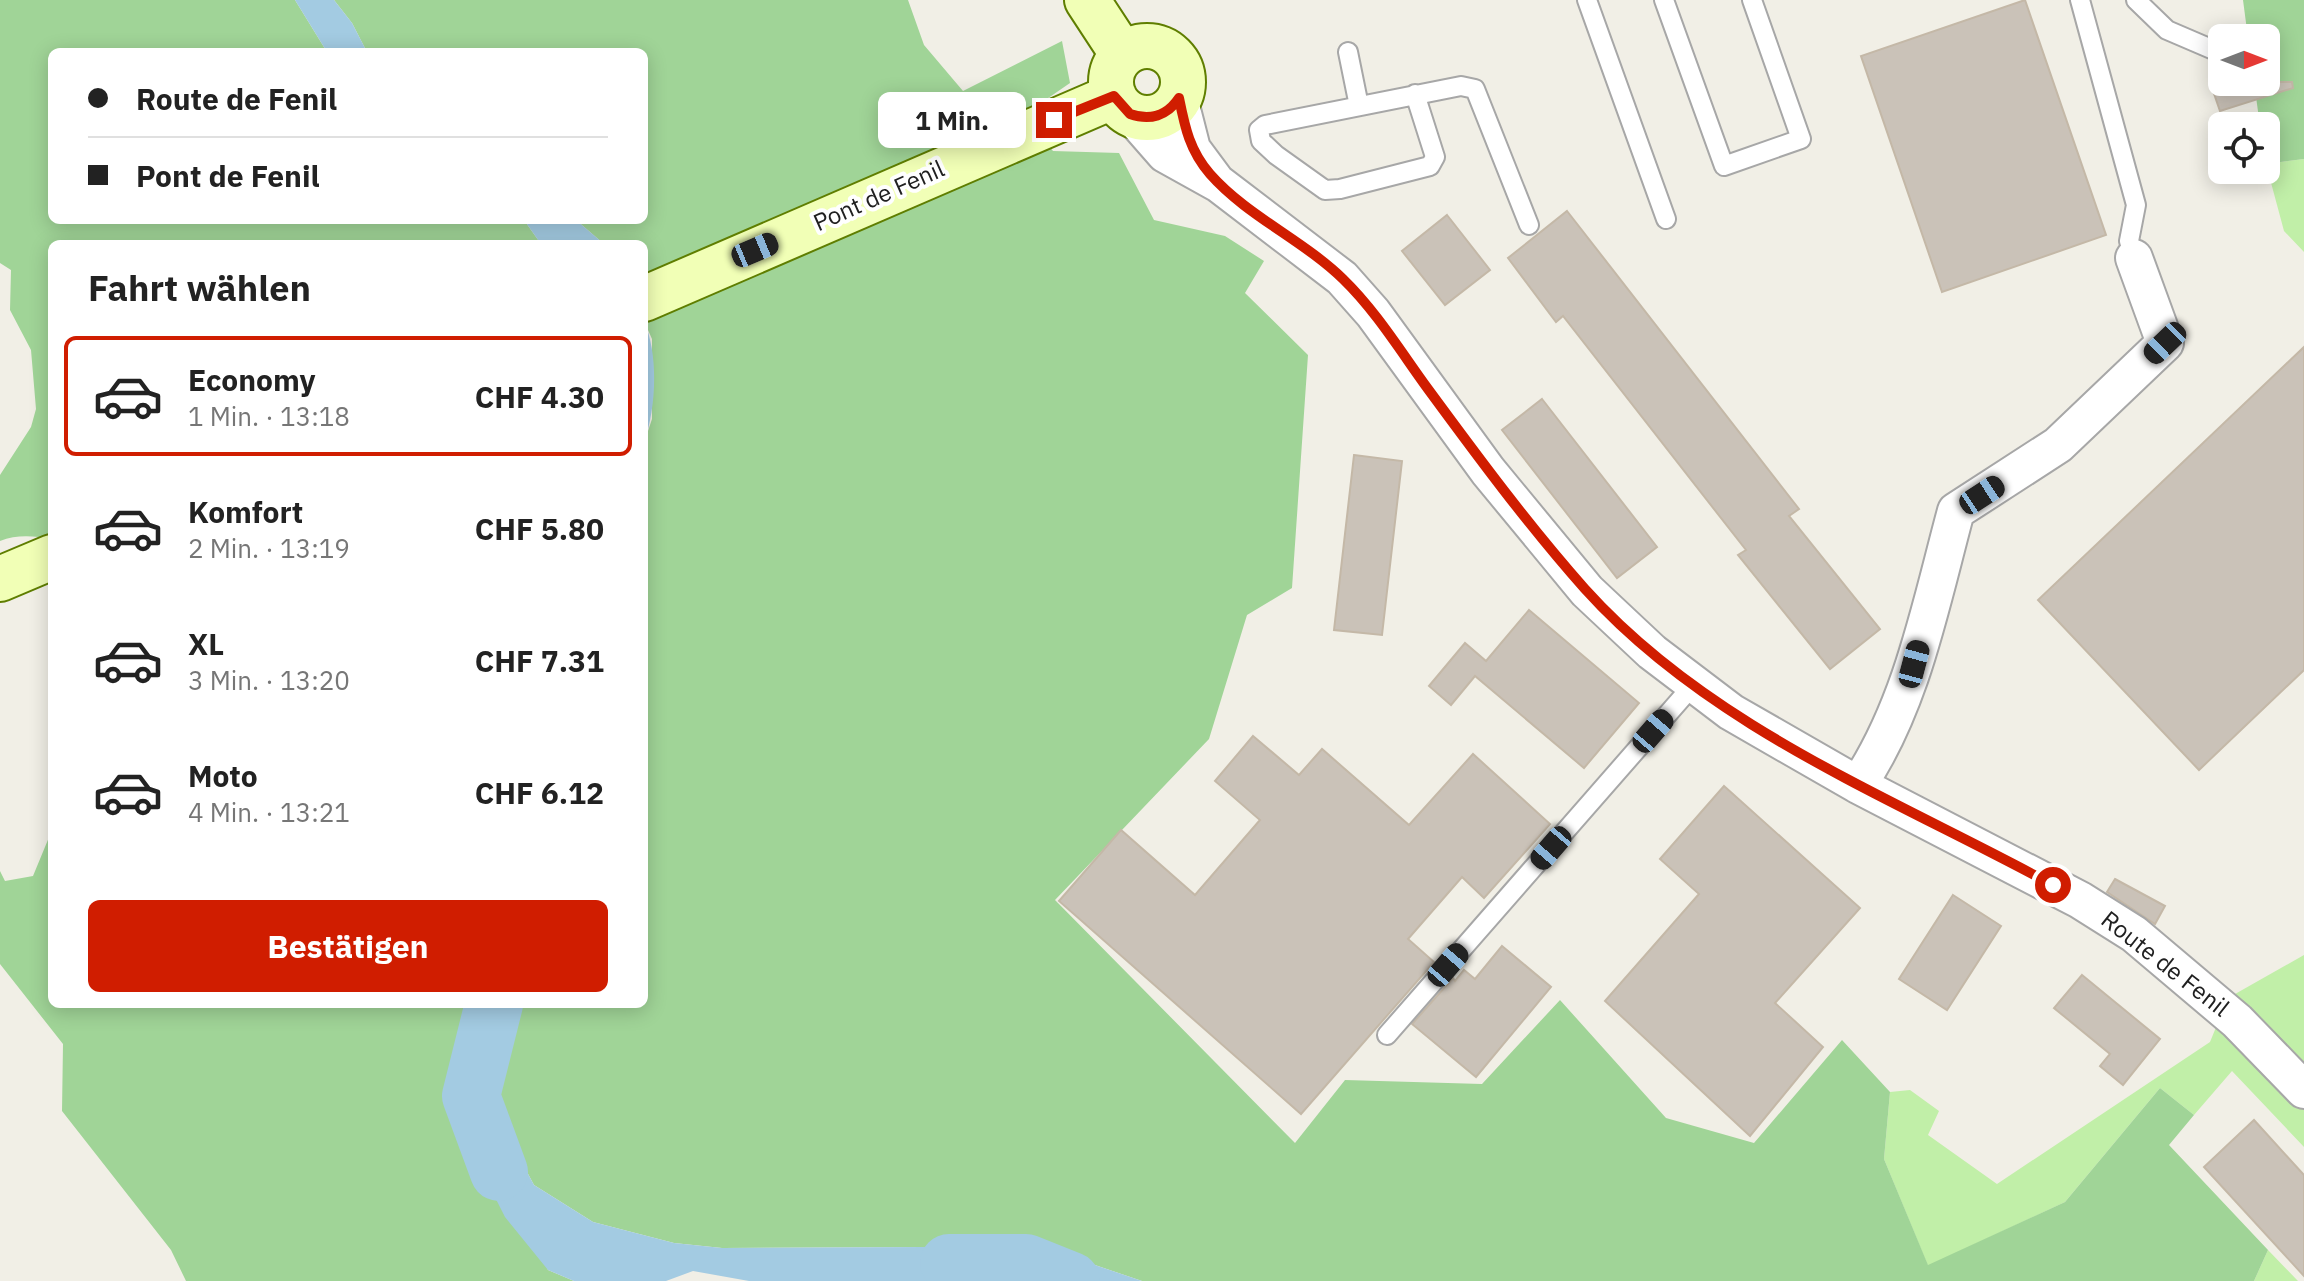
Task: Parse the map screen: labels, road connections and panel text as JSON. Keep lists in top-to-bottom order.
{
  "streets": {
    "street": ["Pont de Fenil", "Route de Fenil"]
  },
  "crossings": [
    ["Pont de Fenil", "Route de Fenil"]
  ],
  "north": "right",
  "page": {
    "banner": ["Route de Fenil", "Pont de Fenil"],
    "bubble": "1 Min.",
    "heading": "Fahrt wählen",
    "list": [
      {
        "name": "Economy",
        "note": "1 Min. · 13:18",
        "value": "CHF 4.30"
      },
      {
        "name": "Komfort",
        "note": "2 Min. · 13:19",
        "value": "CHF 5.80"
      },
      {
        "name": "XL",
        "note": "3 Min. · 13:20",
        "value": "CHF 7.31"
      },
      {
        "name": "Moto",
        "note": "4 Min. · 13:21",
        "value": "CHF 6.12"
      }
    ],
    "buttons": "Bestätigen"
  }
}
